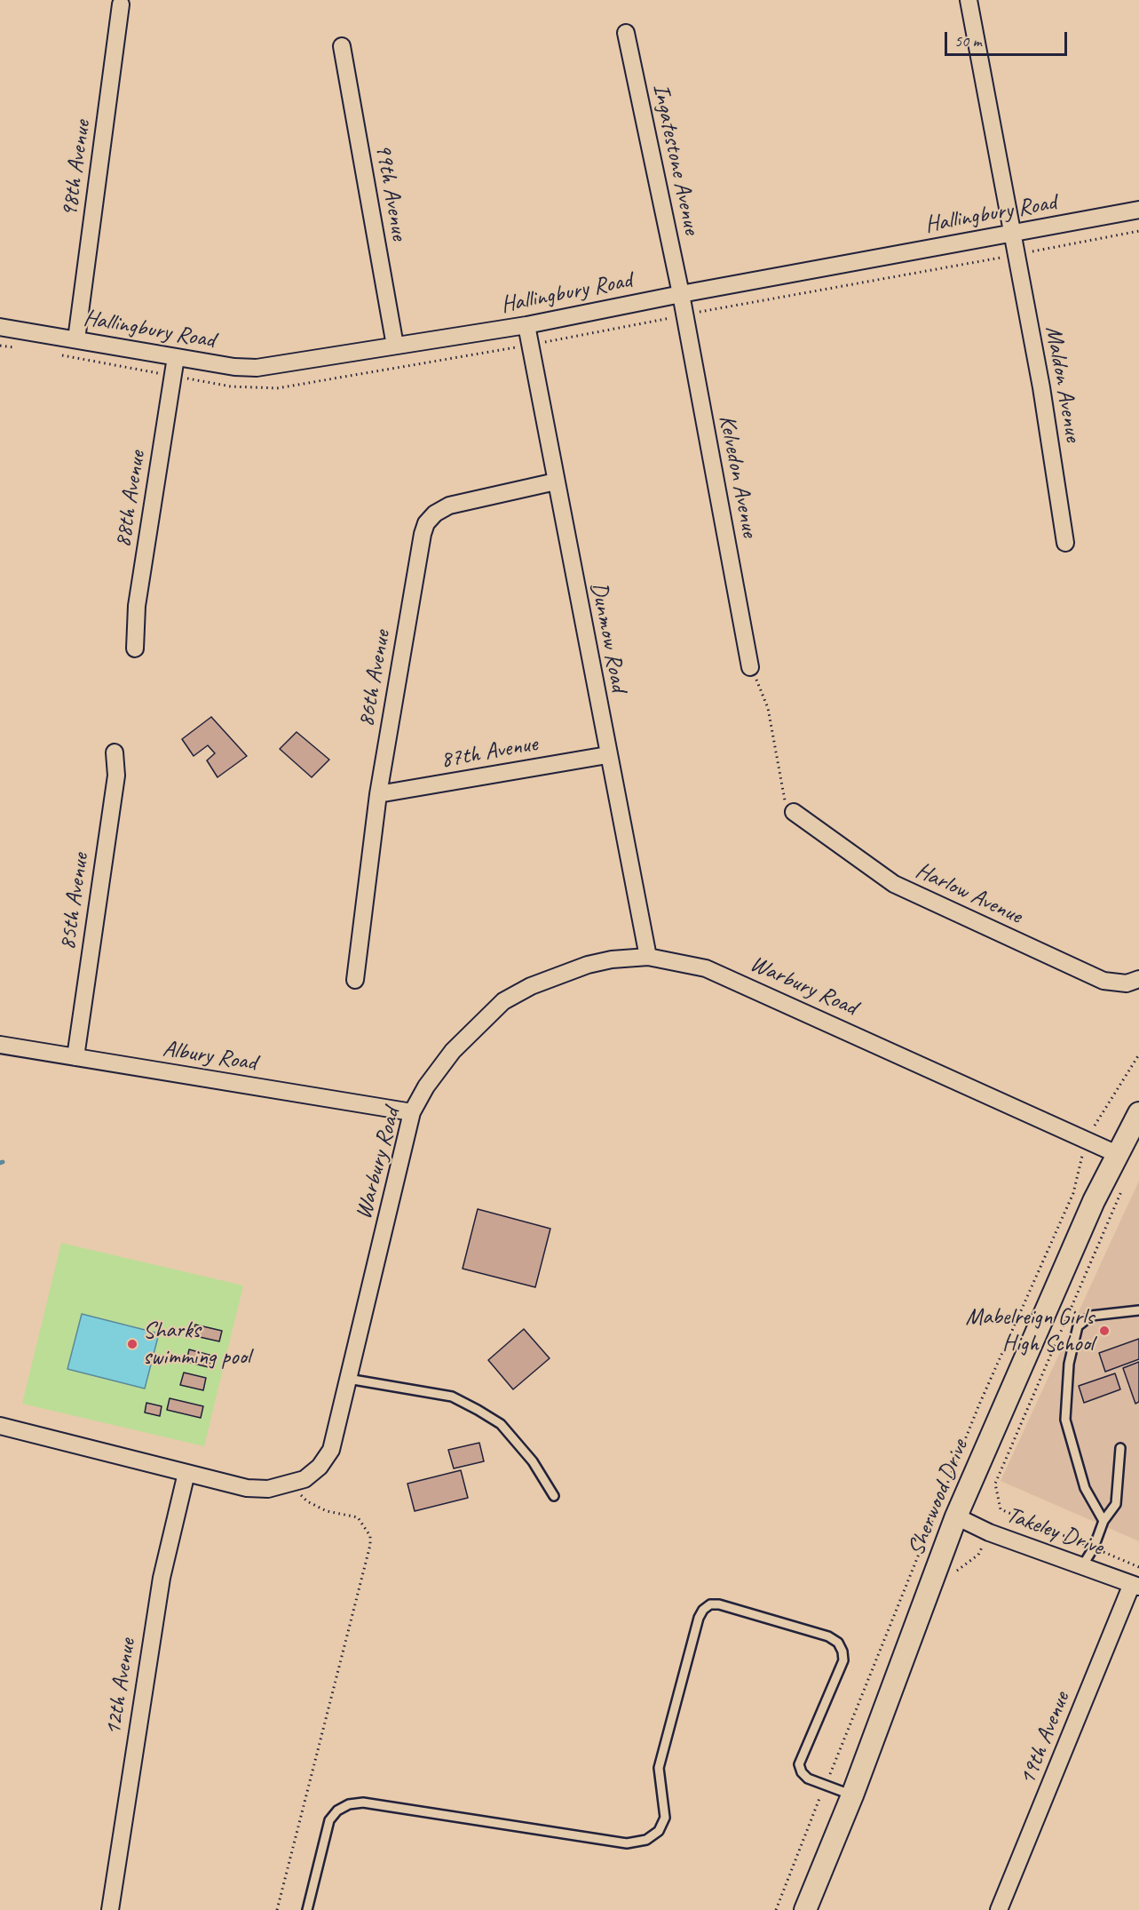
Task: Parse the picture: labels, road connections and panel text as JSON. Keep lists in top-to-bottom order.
{
  "streets": {
    "street": [
      "Ingatestone Avenue",
      "98th Avenue",
      "99th Avenue",
      "Hallingbury Road",
      "Maldon Avenue",
      "Kelvedon Avenue",
      "88th Avenue",
      "Dunmow Road",
      "86th Avenue",
      "87th Avenue",
      "Harlow Avenue",
      "85th Avenue",
      "Warbury Road",
      "Albury Road",
      "Sherwood Drive",
      "Takeley Drive",
      "12th Avenue",
      "19th Avenue"
    ]
  },
  "crossings": [
    ["Ingatestone Avenue", "Hallingbury Road"],
    ["Ingatestone Avenue", "Kelvedon Avenue"],
    ["98th Avenue", "Hallingbury Road"],
    ["99th Avenue", "Hallingbury Road"],
    ["Hallingbury Road", "Maldon Avenue"],
    ["Hallingbury Road", "Kelvedon Avenue"],
    ["Hallingbury Road", "88th Avenue"],
    ["Hallingbury Road", "Dunmow Road"],
    ["Dunmow Road", "86th Avenue"],
    ["Dunmow Road", "87th Avenue"],
    ["Dunmow Road", "Warbury Road"],
    ["86th Avenue", "87th Avenue"],
    ["85th Avenue", "Albury Road"],
    ["Warbury Road", "Albury Road"],
    ["Warbury Road", "Sherwood Drive"],
    ["Warbury Road", "12th Avenue"],
    ["Sherwood Drive", "Takeley Drive"],
    ["Takeley Drive", "19th Avenue"]
  ],
  "places": ["Mabelreign Girls High School", "Sharks swimming pool"],
  "scale_bar": "50 m"
}
